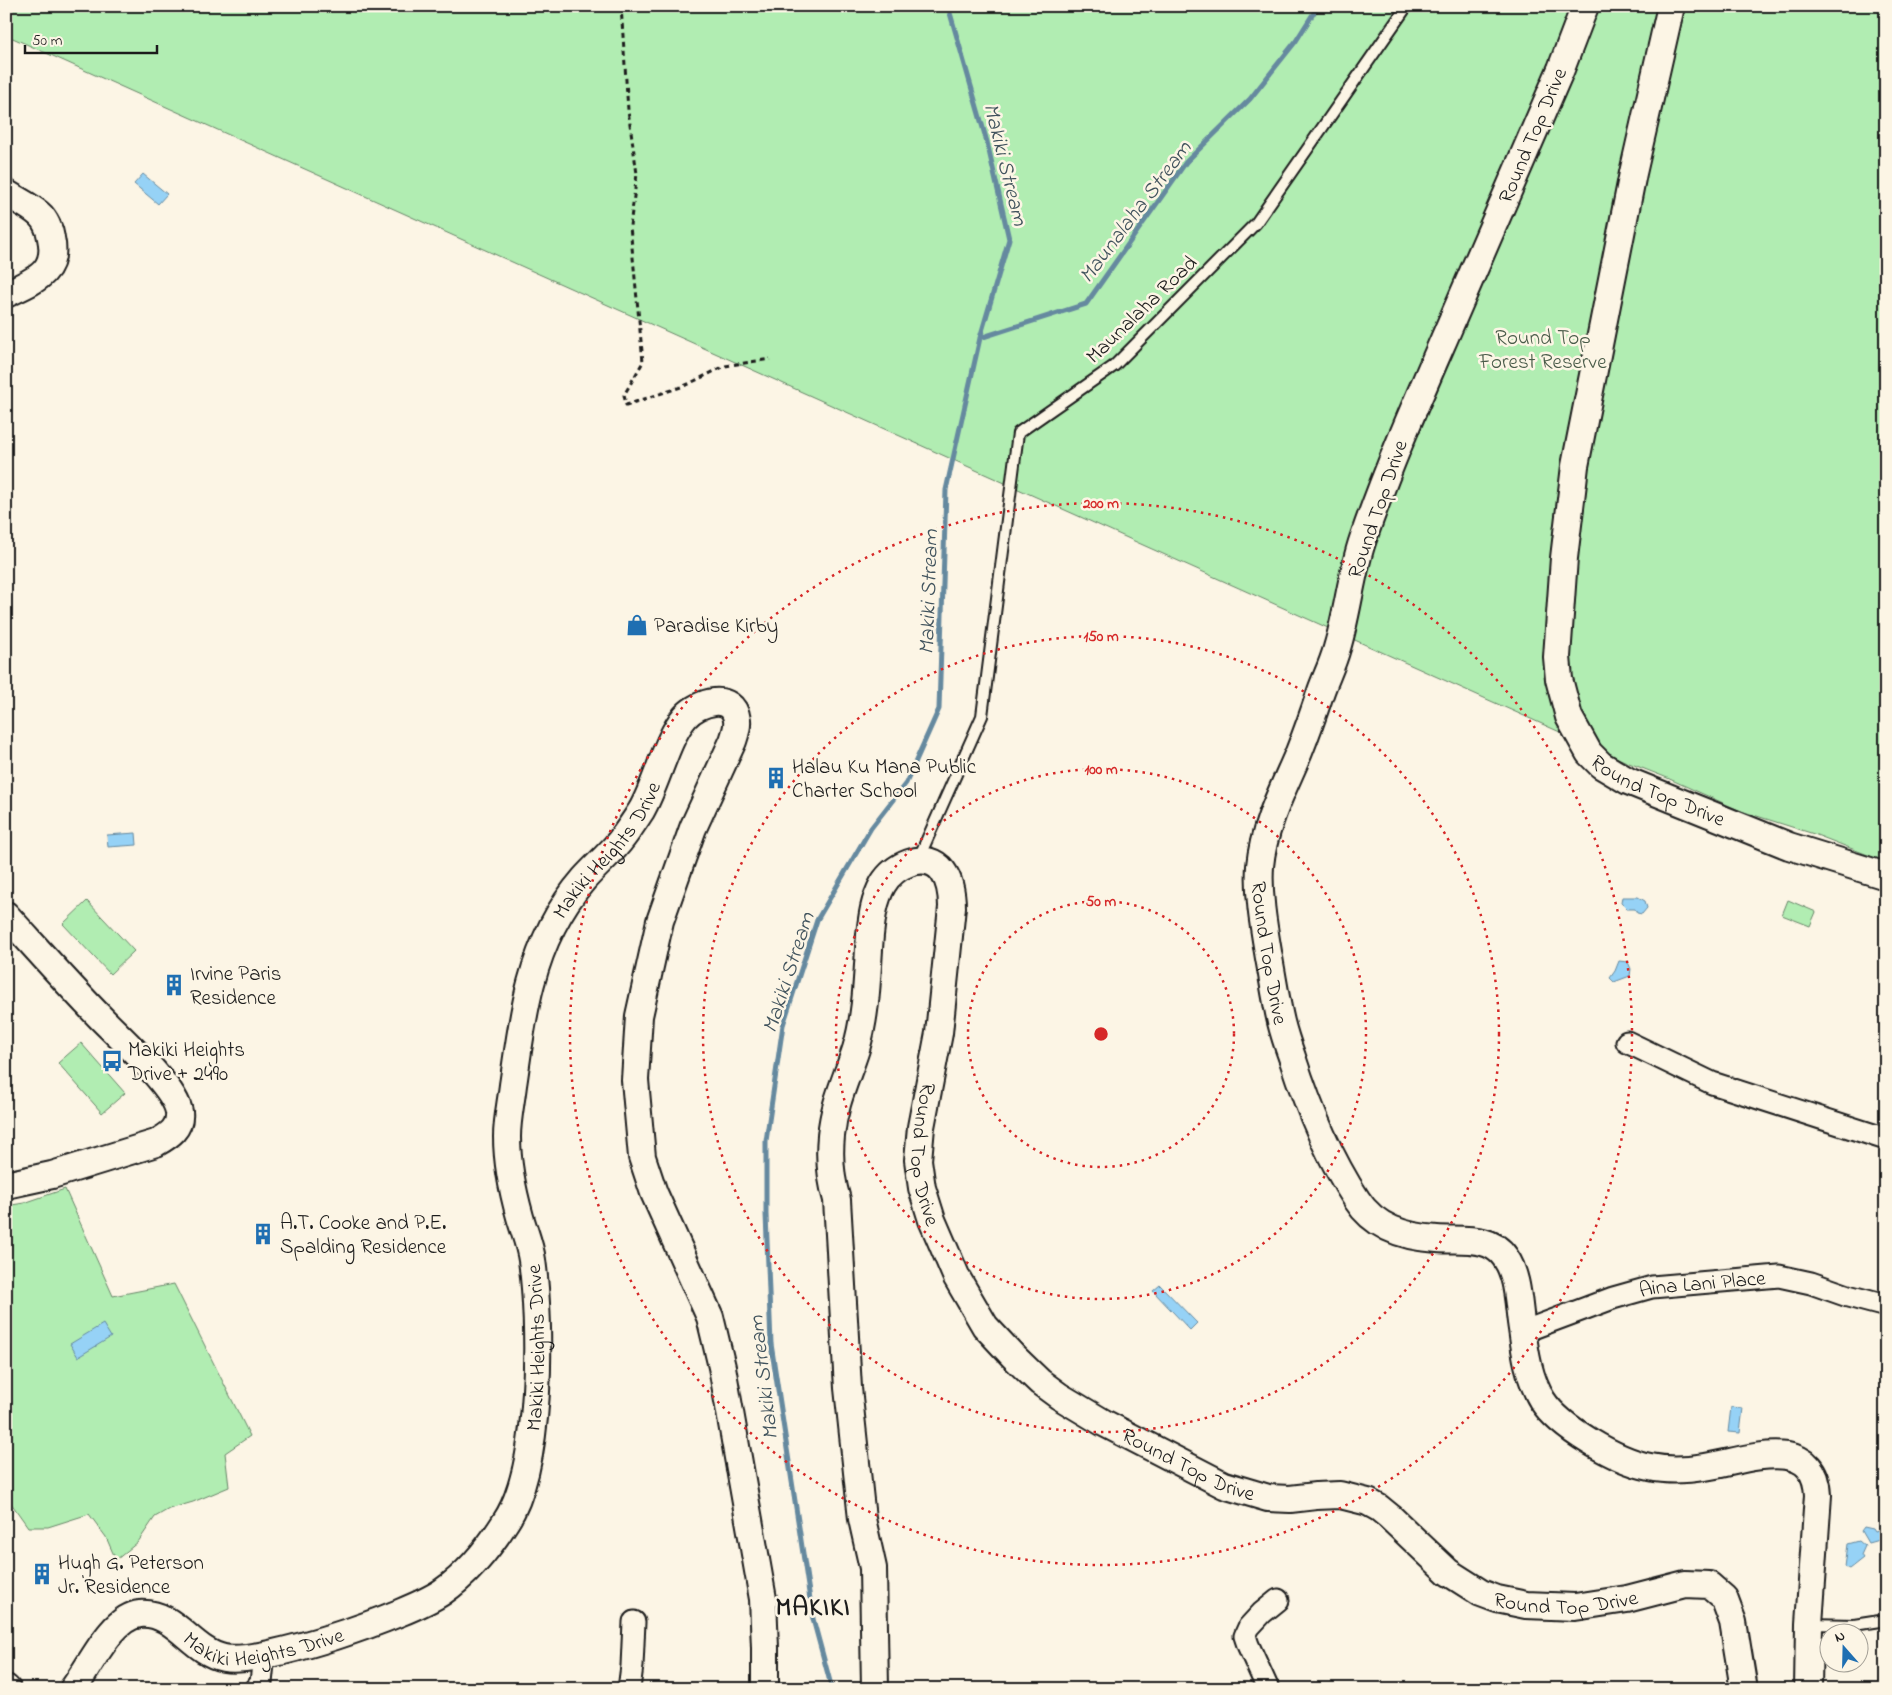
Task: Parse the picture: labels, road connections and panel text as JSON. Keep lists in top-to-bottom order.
{
  "streets": {
    "street": ["Round Top Drive", "Makiki Heights Drive", "Aina Lani Place"],
    "lane": ["Maunalaha Road"]
  },
  "crossings": [
    ["Round Top Drive", "Maunalaha Road"],
    ["Round Top Drive", "Aina Lani Place"]
  ],
  "districts": ["MAKIKI"],
  "water": ["Makiki Stream", "Maunalaha Stream"],
  "parks": ["Round Top Forest Reserve"],
  "places": {
    "shop": ["Paradise Kirby"],
    "building": [
      "Halau Ku Mana Public Charter School",
      "Irvine Paris Residence",
      "A.T. Cooke and P.E. Spalding Residence",
      "Hugh G. Peterson Jr. Residence"
    ],
    "bus stop": ["Makiki Heights Drive + 2490"]
  },
  "scale_bar": "50 m",
  "north": "top",
  "rings": [
    "200 m",
    "150 m",
    "100 m",
    "50 m"
  ]
}
